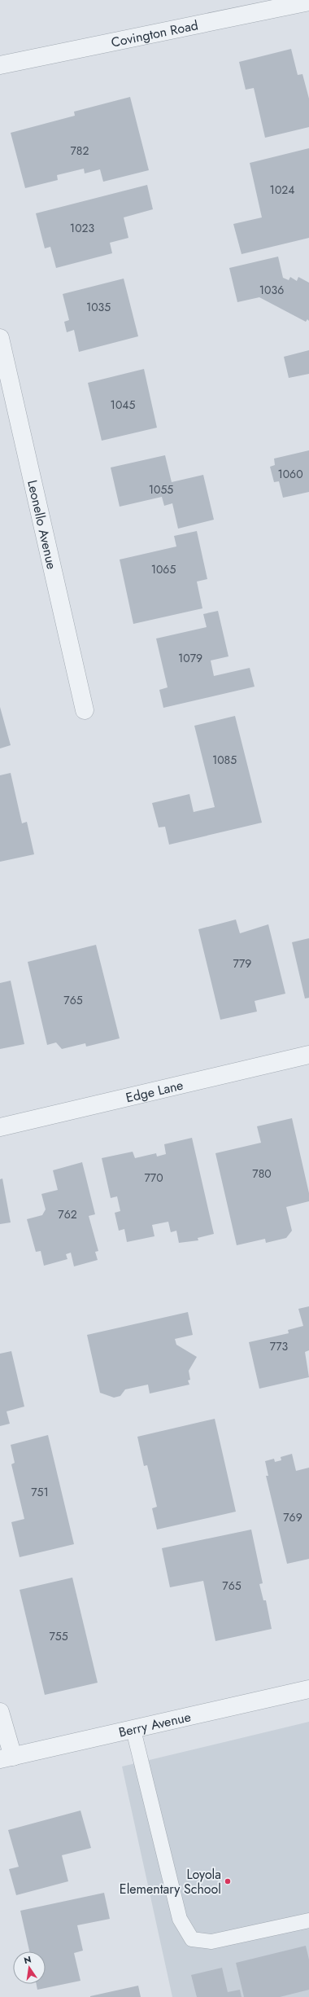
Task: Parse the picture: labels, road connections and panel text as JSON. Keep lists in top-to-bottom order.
{
  "streets": {
    "street": [
      "Covington Road",
      "Leonello Avenue",
      "Edge Lane",
      "Berry Avenue"
    ]
  },
  "places": ["Loyola Elementary School"],
  "house_numbers": [
    "782",
    "1024",
    "1023",
    "1036",
    "1035",
    "1045",
    "1060",
    "1055",
    "1065",
    "1079",
    "1085",
    "779",
    "765",
    "780",
    "770",
    "762",
    "773",
    "751",
    "769",
    "765",
    "755"
  ],
  "north": "top"
}
